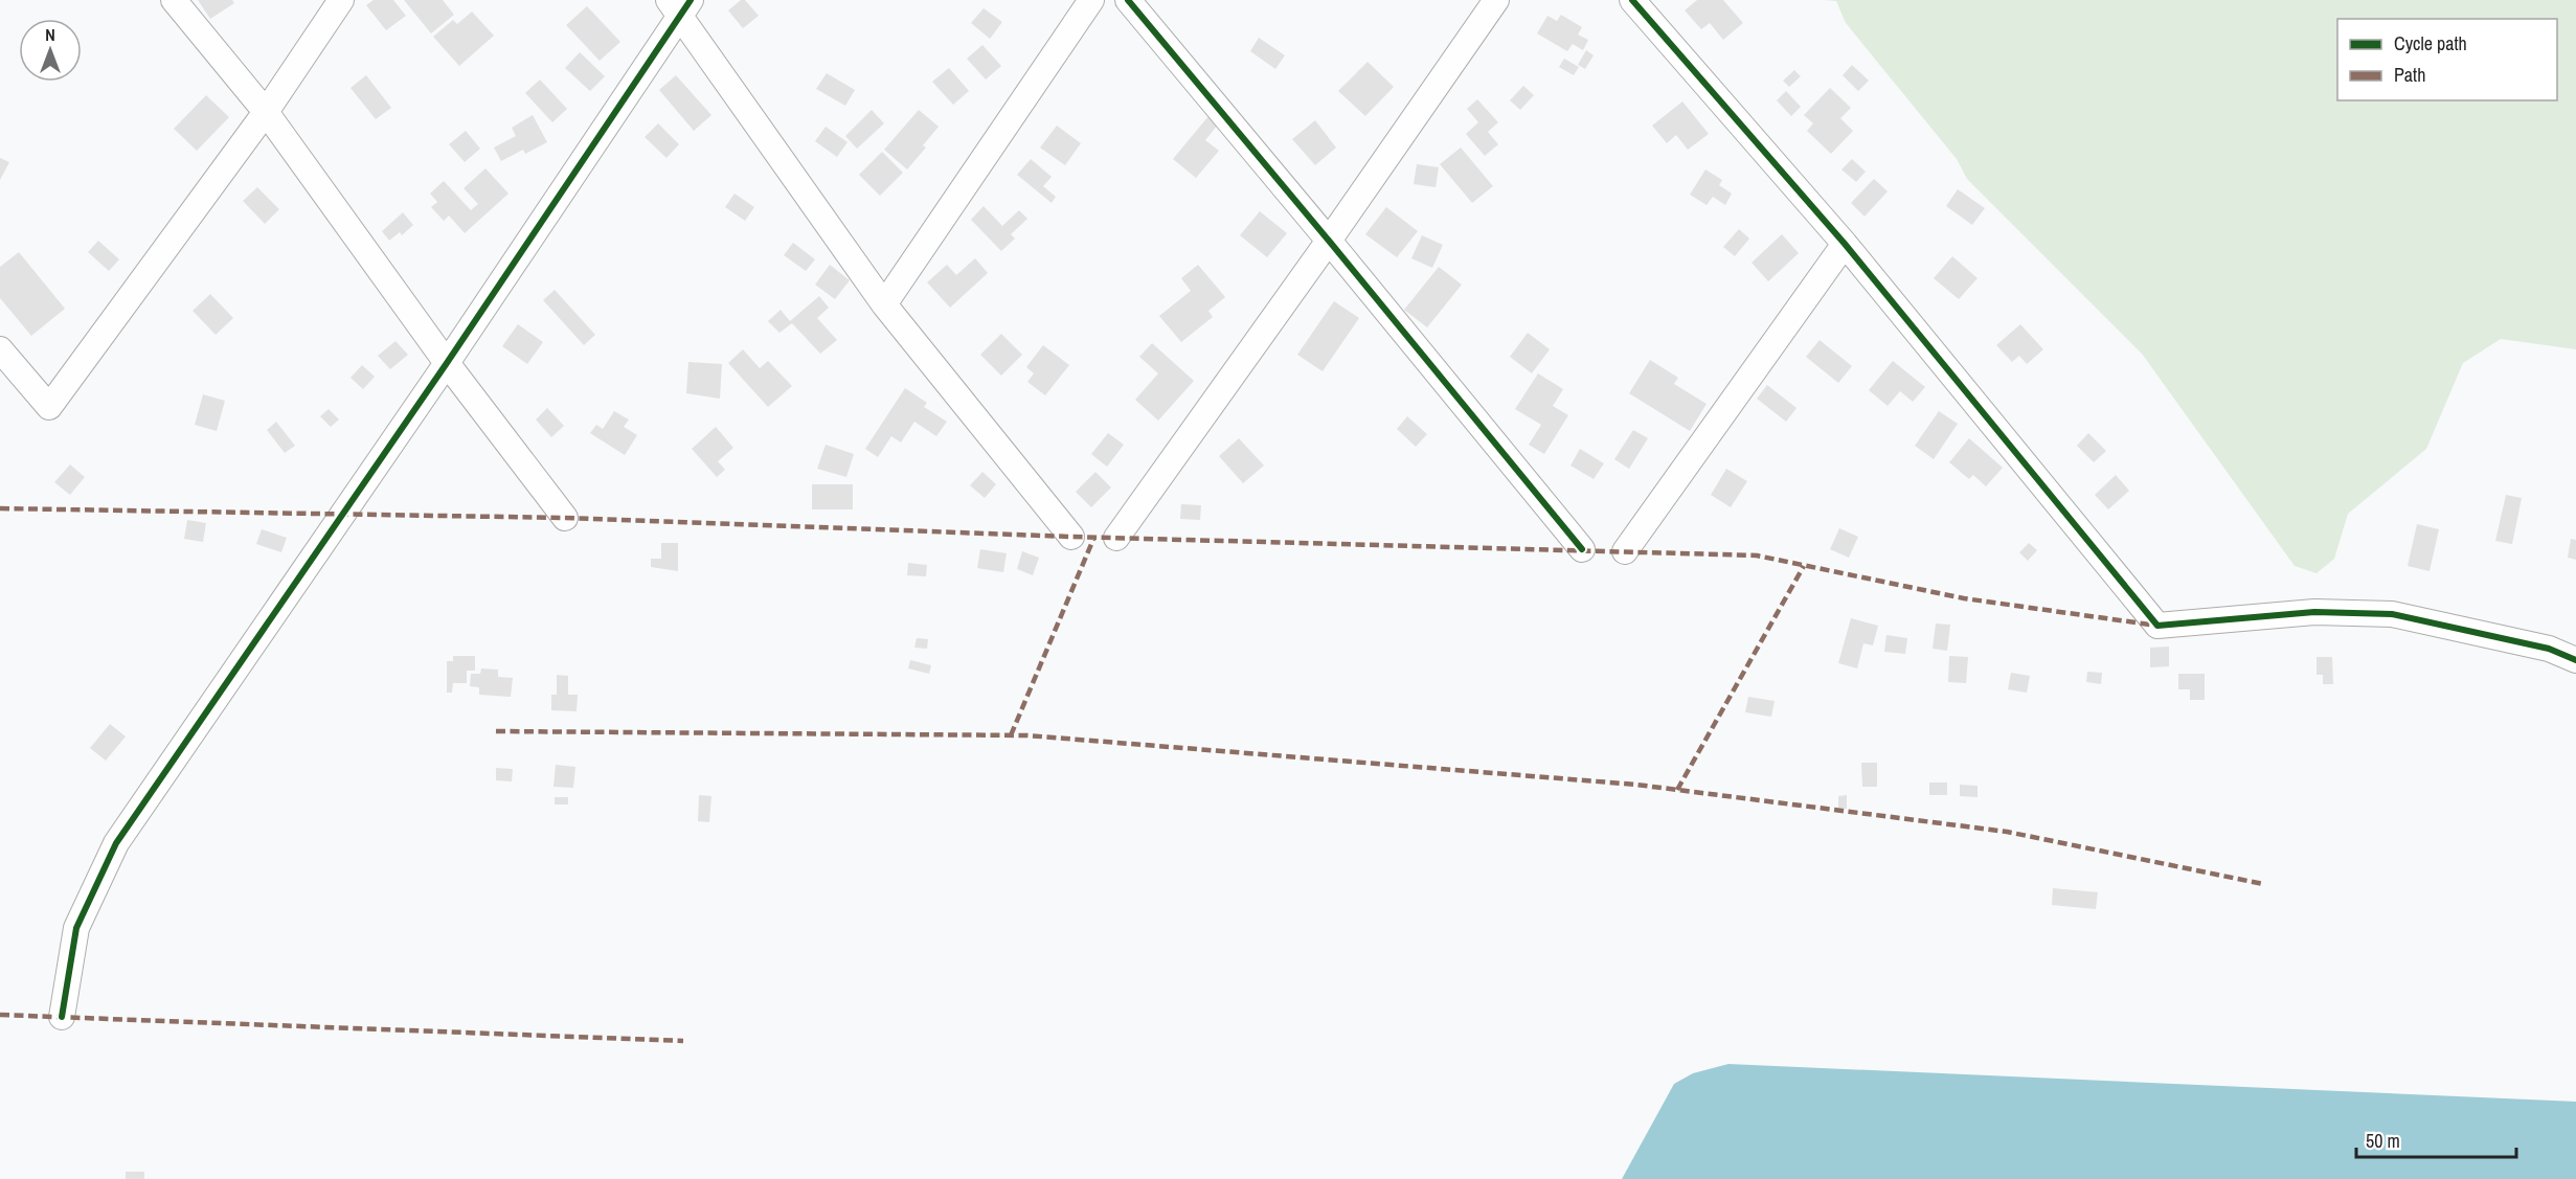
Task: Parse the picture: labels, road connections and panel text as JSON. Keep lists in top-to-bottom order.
{
  "legend": ["Cycle path", "Path"],
  "scale_bar": "50 m",
  "north": "top"
}
